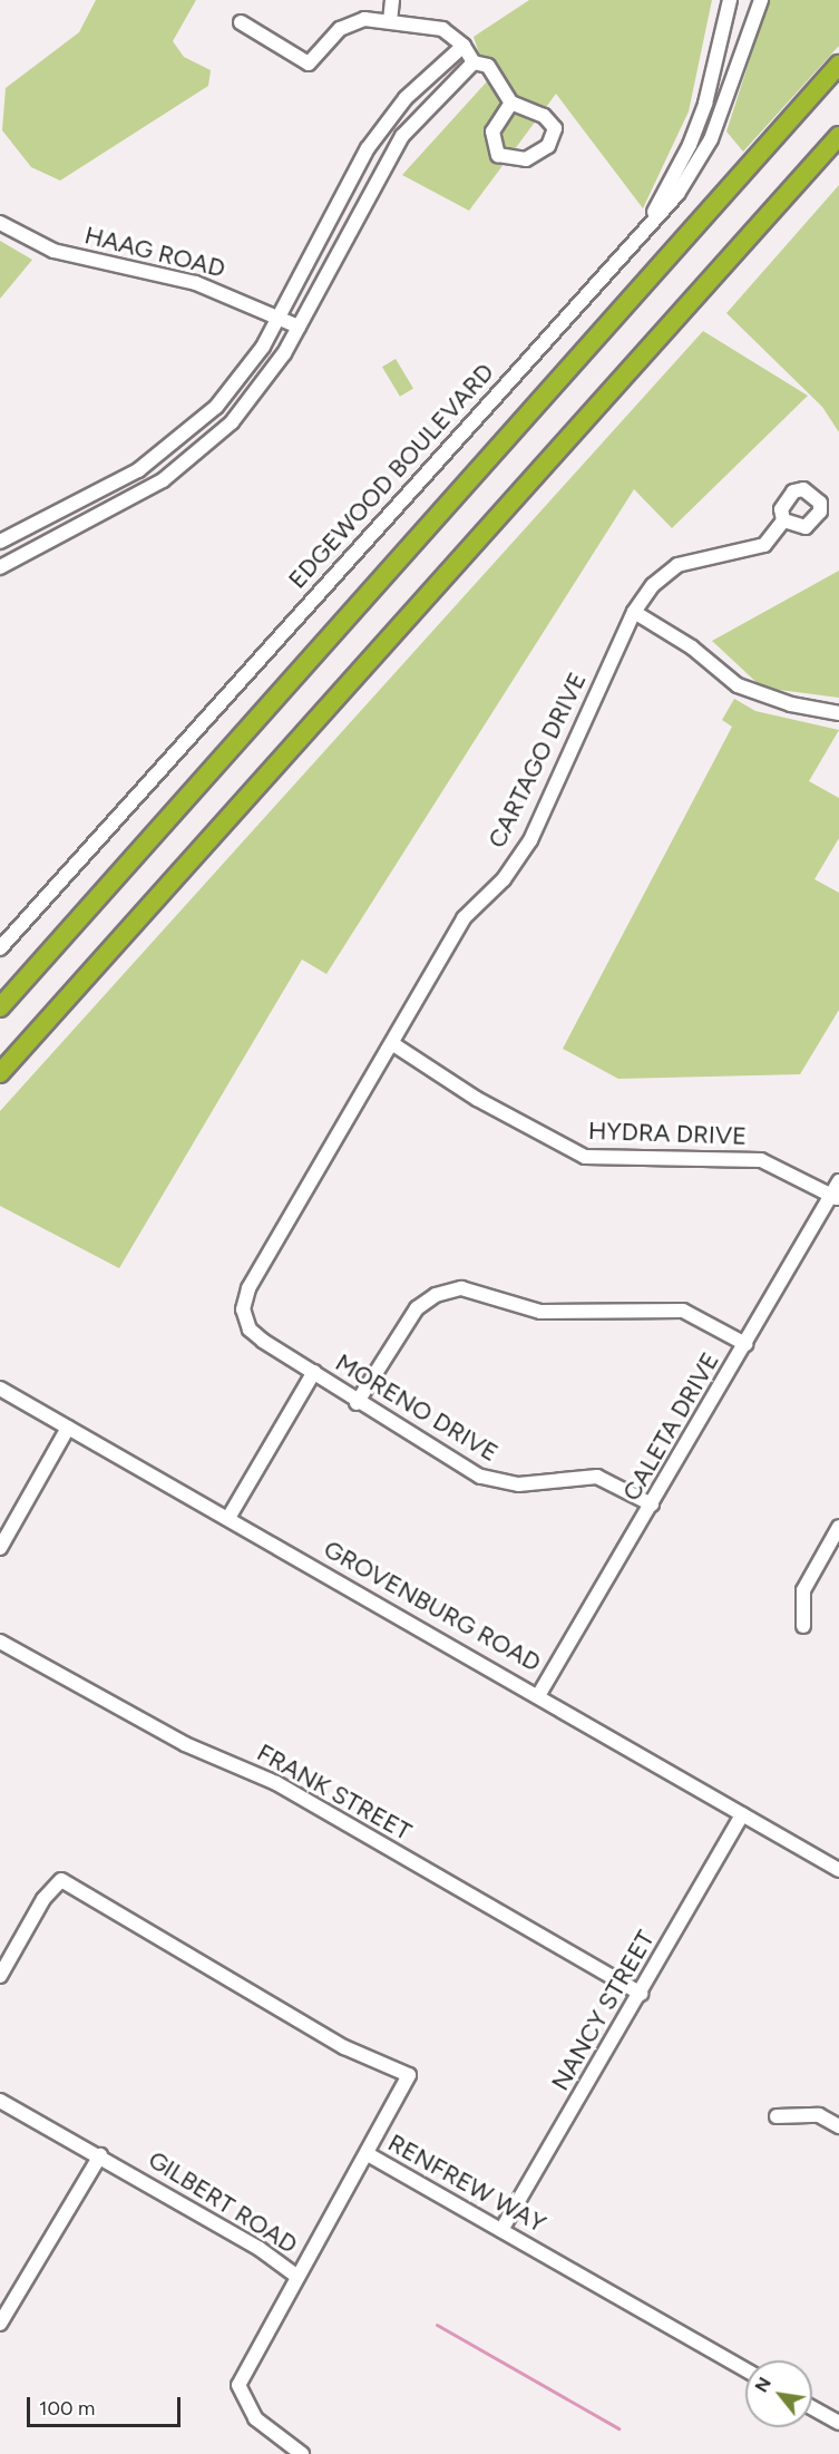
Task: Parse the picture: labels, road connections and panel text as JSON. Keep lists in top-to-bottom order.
{
  "streets": {
    "street": [
      "HAAG ROAD",
      "EDGEWOOD BOULEVARD",
      "CARTAGO DRIVE",
      "HYDRA DRIVE",
      "MORENO DRIVE",
      "CALETA DRIVE",
      "GROVENBURG ROAD",
      "FRANK STREET",
      "NANCY STREET",
      "RENFREW WAY",
      "GILBERT ROAD"
    ]
  },
  "crossings": [
    ["CARTAGO DRIVE", "HYDRA DRIVE"],
    ["CARTAGO DRIVE", "MORENO DRIVE"],
    ["HYDRA DRIVE", "CALETA DRIVE"],
    ["MORENO DRIVE", "CALETA DRIVE"],
    ["CALETA DRIVE", "GROVENBURG ROAD"],
    ["GROVENBURG ROAD", "NANCY STREET"],
    ["FRANK STREET", "NANCY STREET"],
    ["NANCY STREET", "RENFREW WAY"]
  ],
  "scale_bar": "100 m",
  "north": "top left"
}
